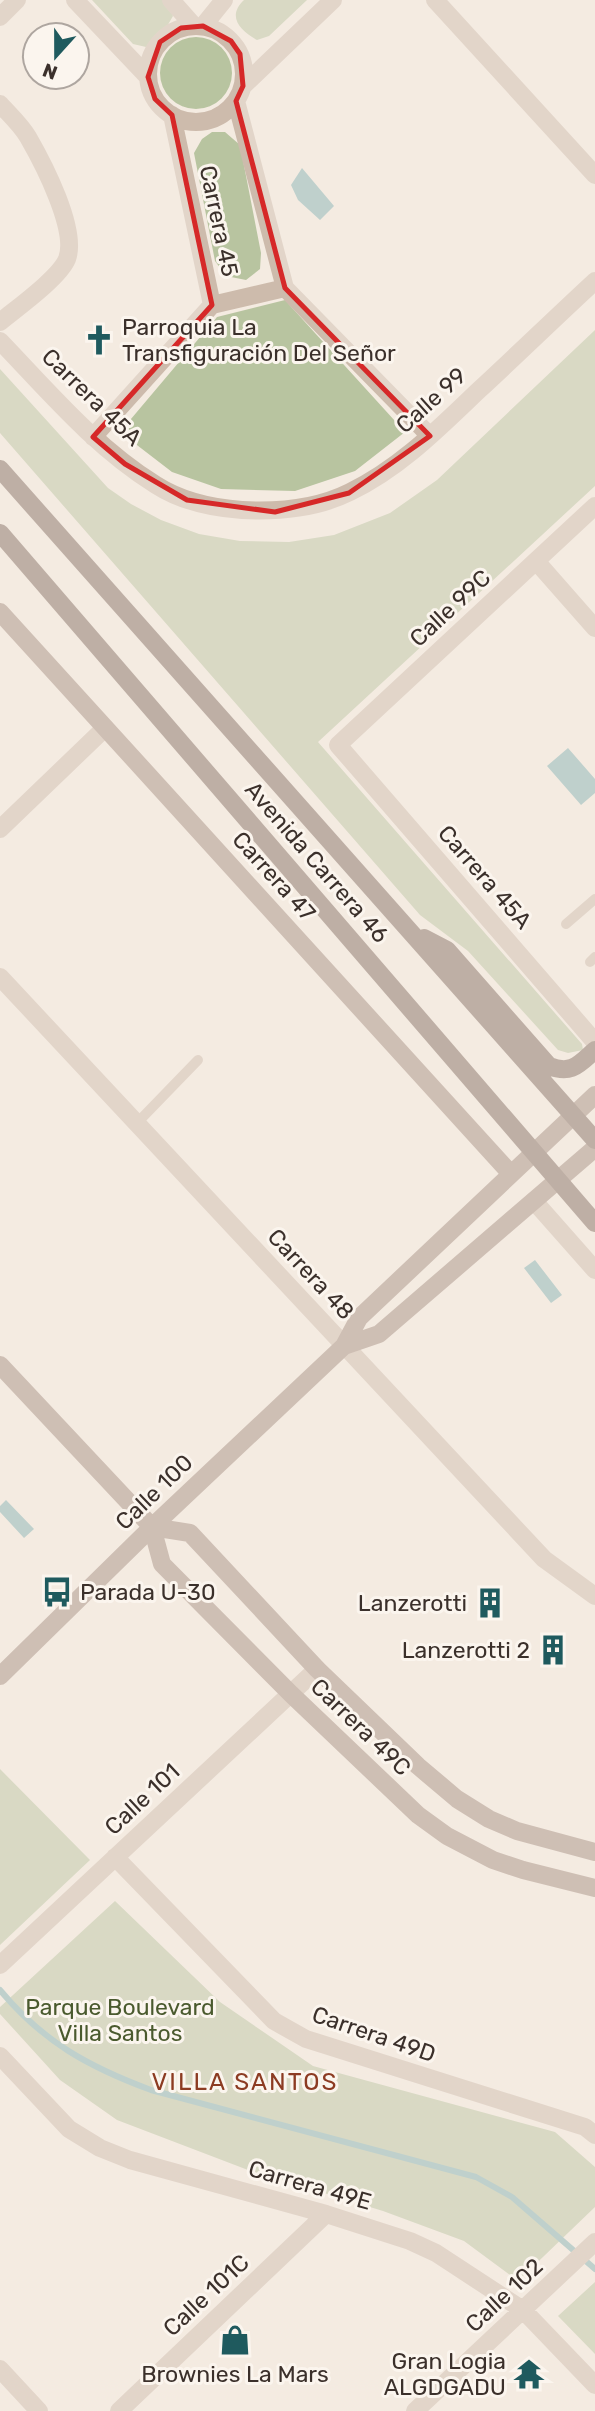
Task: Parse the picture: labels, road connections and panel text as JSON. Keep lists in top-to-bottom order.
{
  "streets": {
    "main road": ["Avenida Carrera 46"],
    "street": [
      "Carrera 45",
      "Carrera 45A",
      "Calle 99",
      "Calle 99C",
      "Carrera 47",
      "Carrera 48",
      "Calle 100",
      "Carrera 49C",
      "Calle 101",
      "Carrera 49D",
      "Carrera 49E",
      "Calle 101C",
      "Calle 102"
    ]
  },
  "crossings": [
    ["Carrera 45", "Calle 99"],
    ["Carrera 45A", "Calle 99"],
    ["Carrera 45A", "Calle 99C"],
    ["Avenida Carrera 46", "Calle 100"],
    ["Carrera 47", "Calle 100"],
    ["Carrera 48", "Calle 100"],
    ["Calle 100", "Carrera 49C"],
    ["Carrera 49C", "Calle 101"],
    ["Calle 101", "Carrera 49D"],
    ["Carrera 49E", "Calle 101C"],
    ["Carrera 49E", "Calle 102"]
  ],
  "districts": ["VILLA SANTOS"],
  "parks": ["Parque Boulevard Villa Santos"],
  "places": {
    "church": ["Parroquia La Transfiguración Del Señor"],
    "bus stop": ["Parada U-30"],
    "building": ["Lanzerotti", "Lanzerotti 2"],
    "shop": ["Brownies La Mars"],
    "temple": ["Gran Logia ALGDGADU"]
  },
  "north": "bottom"
}
